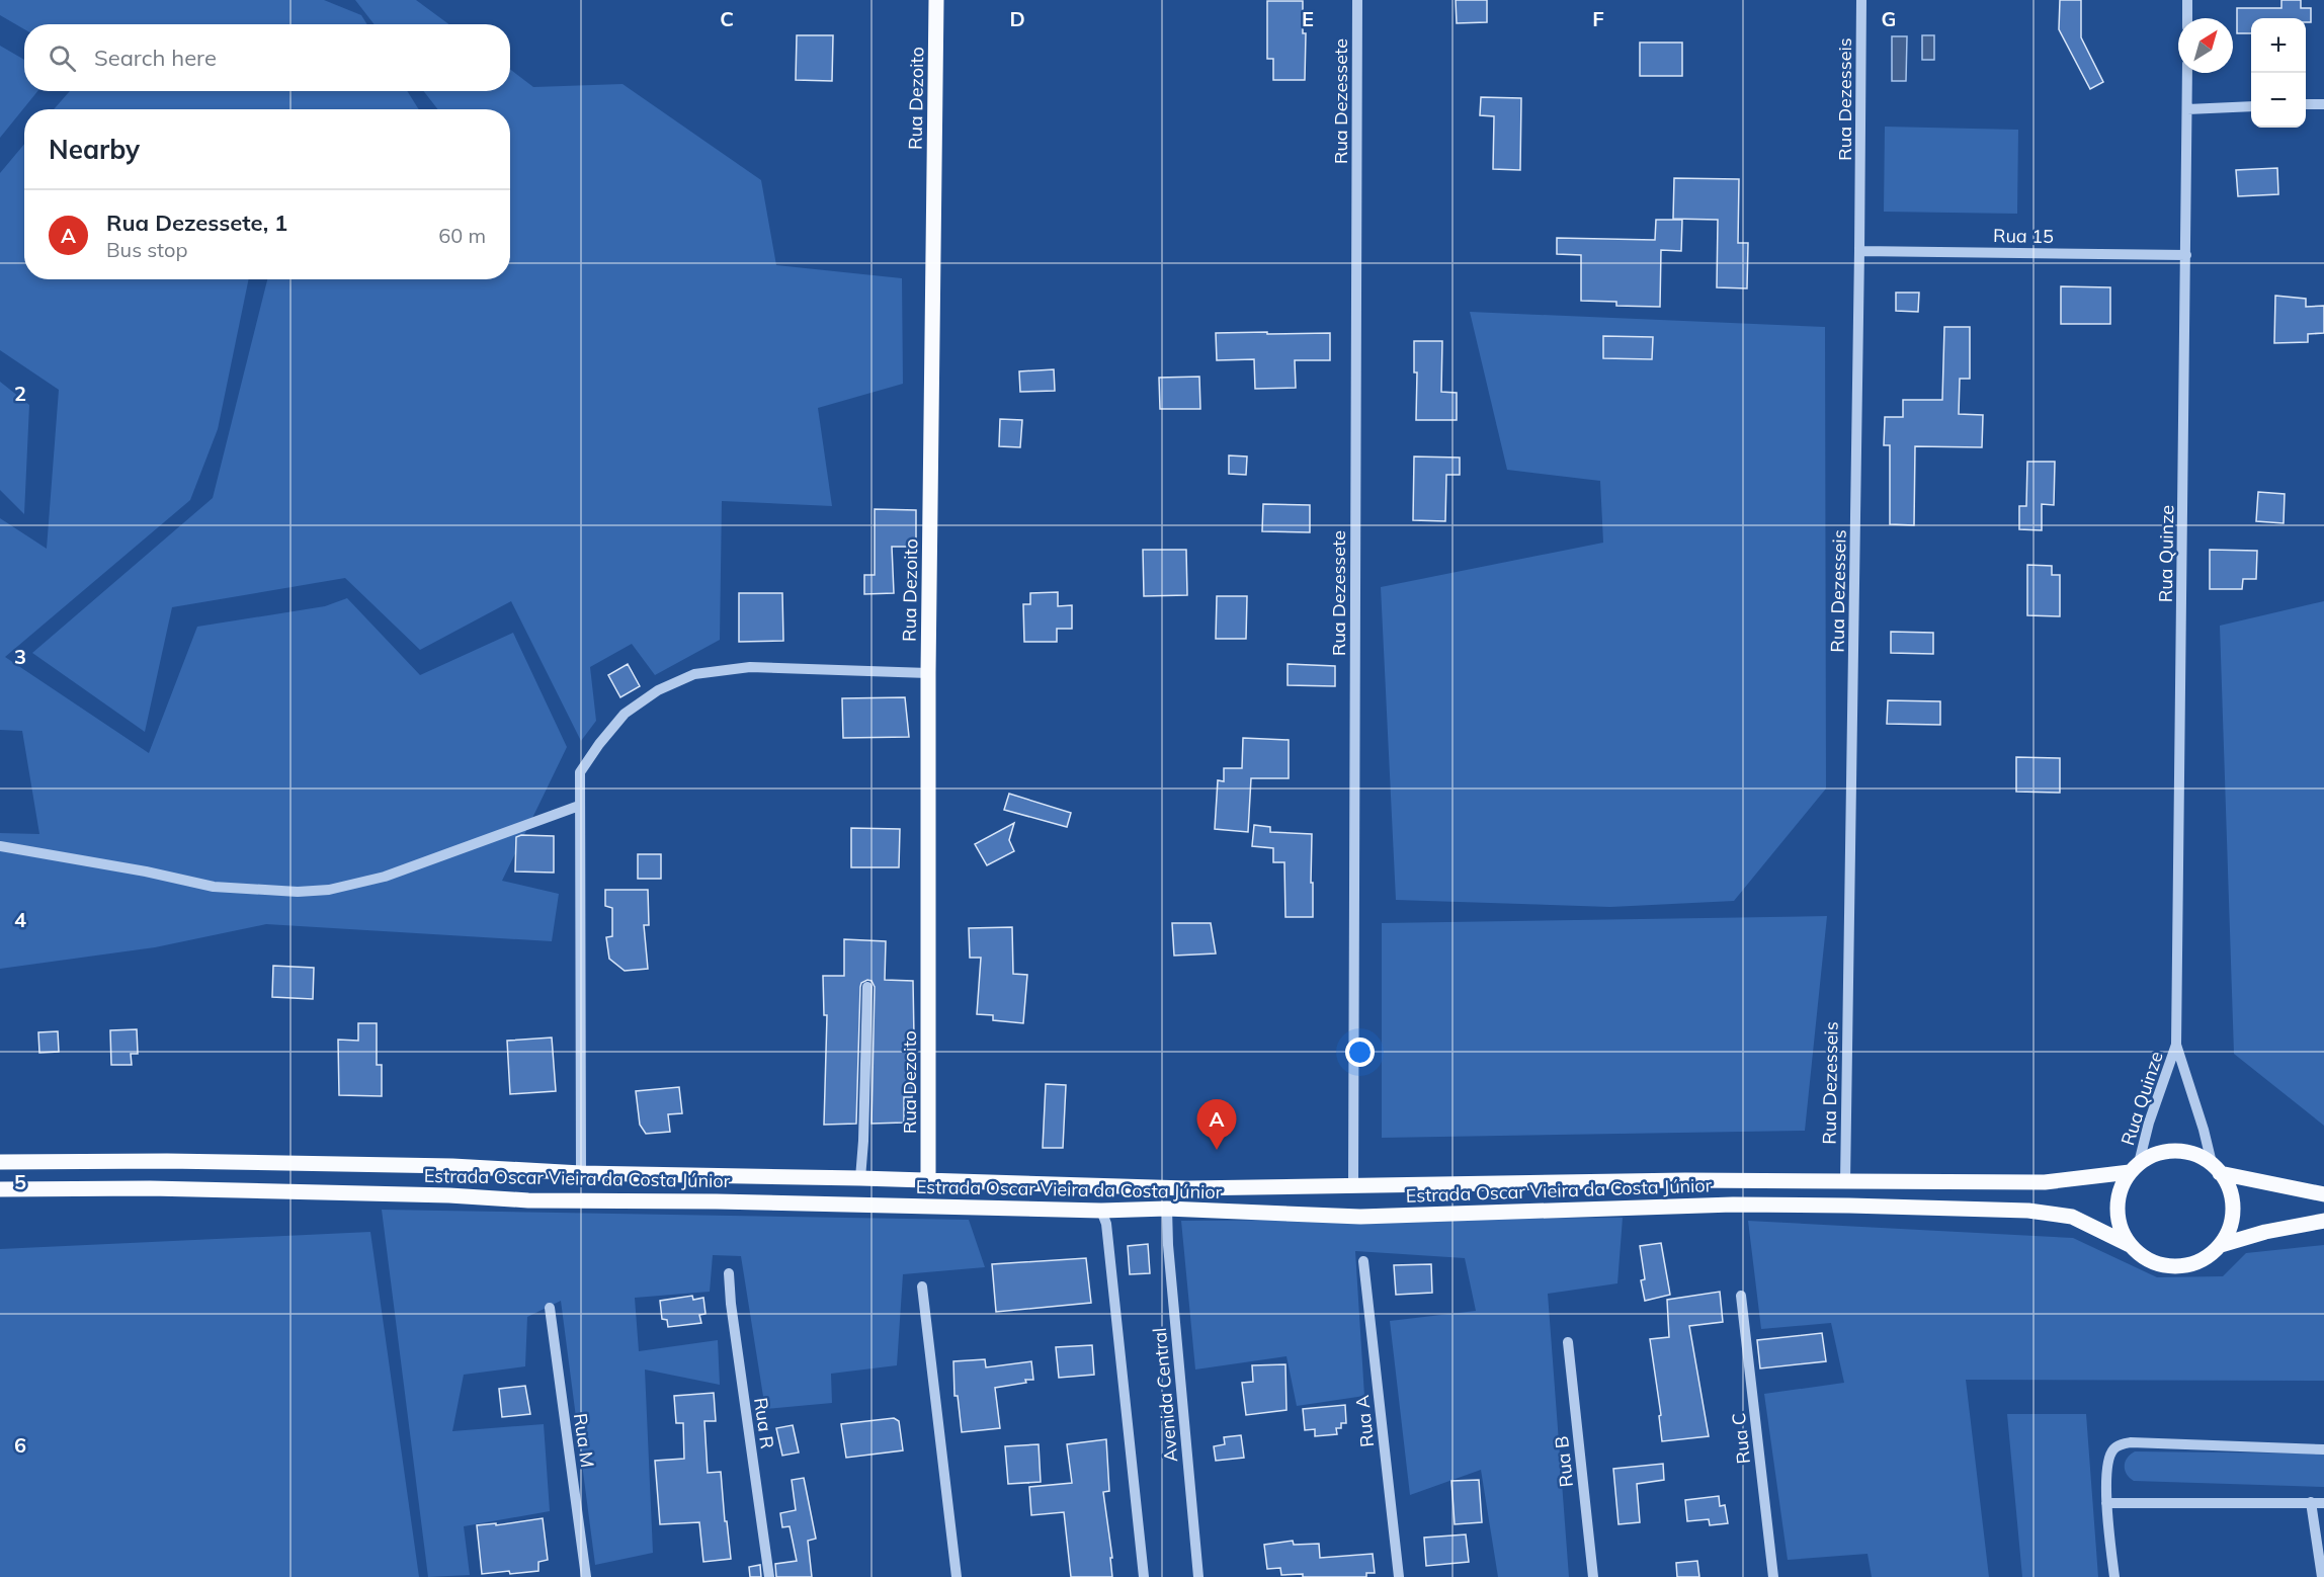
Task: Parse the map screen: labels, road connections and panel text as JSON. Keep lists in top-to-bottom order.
{
  "streets": {
    "main road": ["Rua Dezoito", "Estrada Oscar Vieira da Costa Júnior"],
    "street": [
      "Rua Dezesseis",
      "Rua Dezessete",
      "Rua 15",
      "Rua Quinze",
      "Avenida Central",
      "Rua A",
      "Rua R",
      "Rua C",
      "Rua M",
      "Rua B"
    ]
  },
  "crossings": [
    ["Rua Dezoito", "Estrada Oscar Vieira da Costa Júnior"],
    ["Rua Dezesseis", "Rua 15"],
    ["Rua Dezesseis", "Estrada Oscar Vieira da Costa Júnior"],
    ["Rua Dezessete", "Estrada Oscar Vieira da Costa Júnior"],
    ["Rua 15", "Rua Quinze"],
    ["Rua Quinze", "Estrada Oscar Vieira da Costa Júnior"],
    ["Estrada Oscar Vieira da Costa Júnior", "Avenida Central"]
  ],
  "north": "top right",
  "page": {
    "map_buttons": ["+", "−"],
    "search": "Search here",
    "heading": "Nearby",
    "list": [
      {
        "mark": "A",
        "name": "Rua Dezessete, 1",
        "note": "Bus stop",
        "value": "60 m"
      }
    ],
    "pins": "A"
  },
  "grid": {
    "columns": [
      "C",
      "D",
      "E",
      "F",
      "G"
    ],
    "rows": [
      "2",
      "3",
      "4",
      "5",
      "6"
    ]
  }
}
